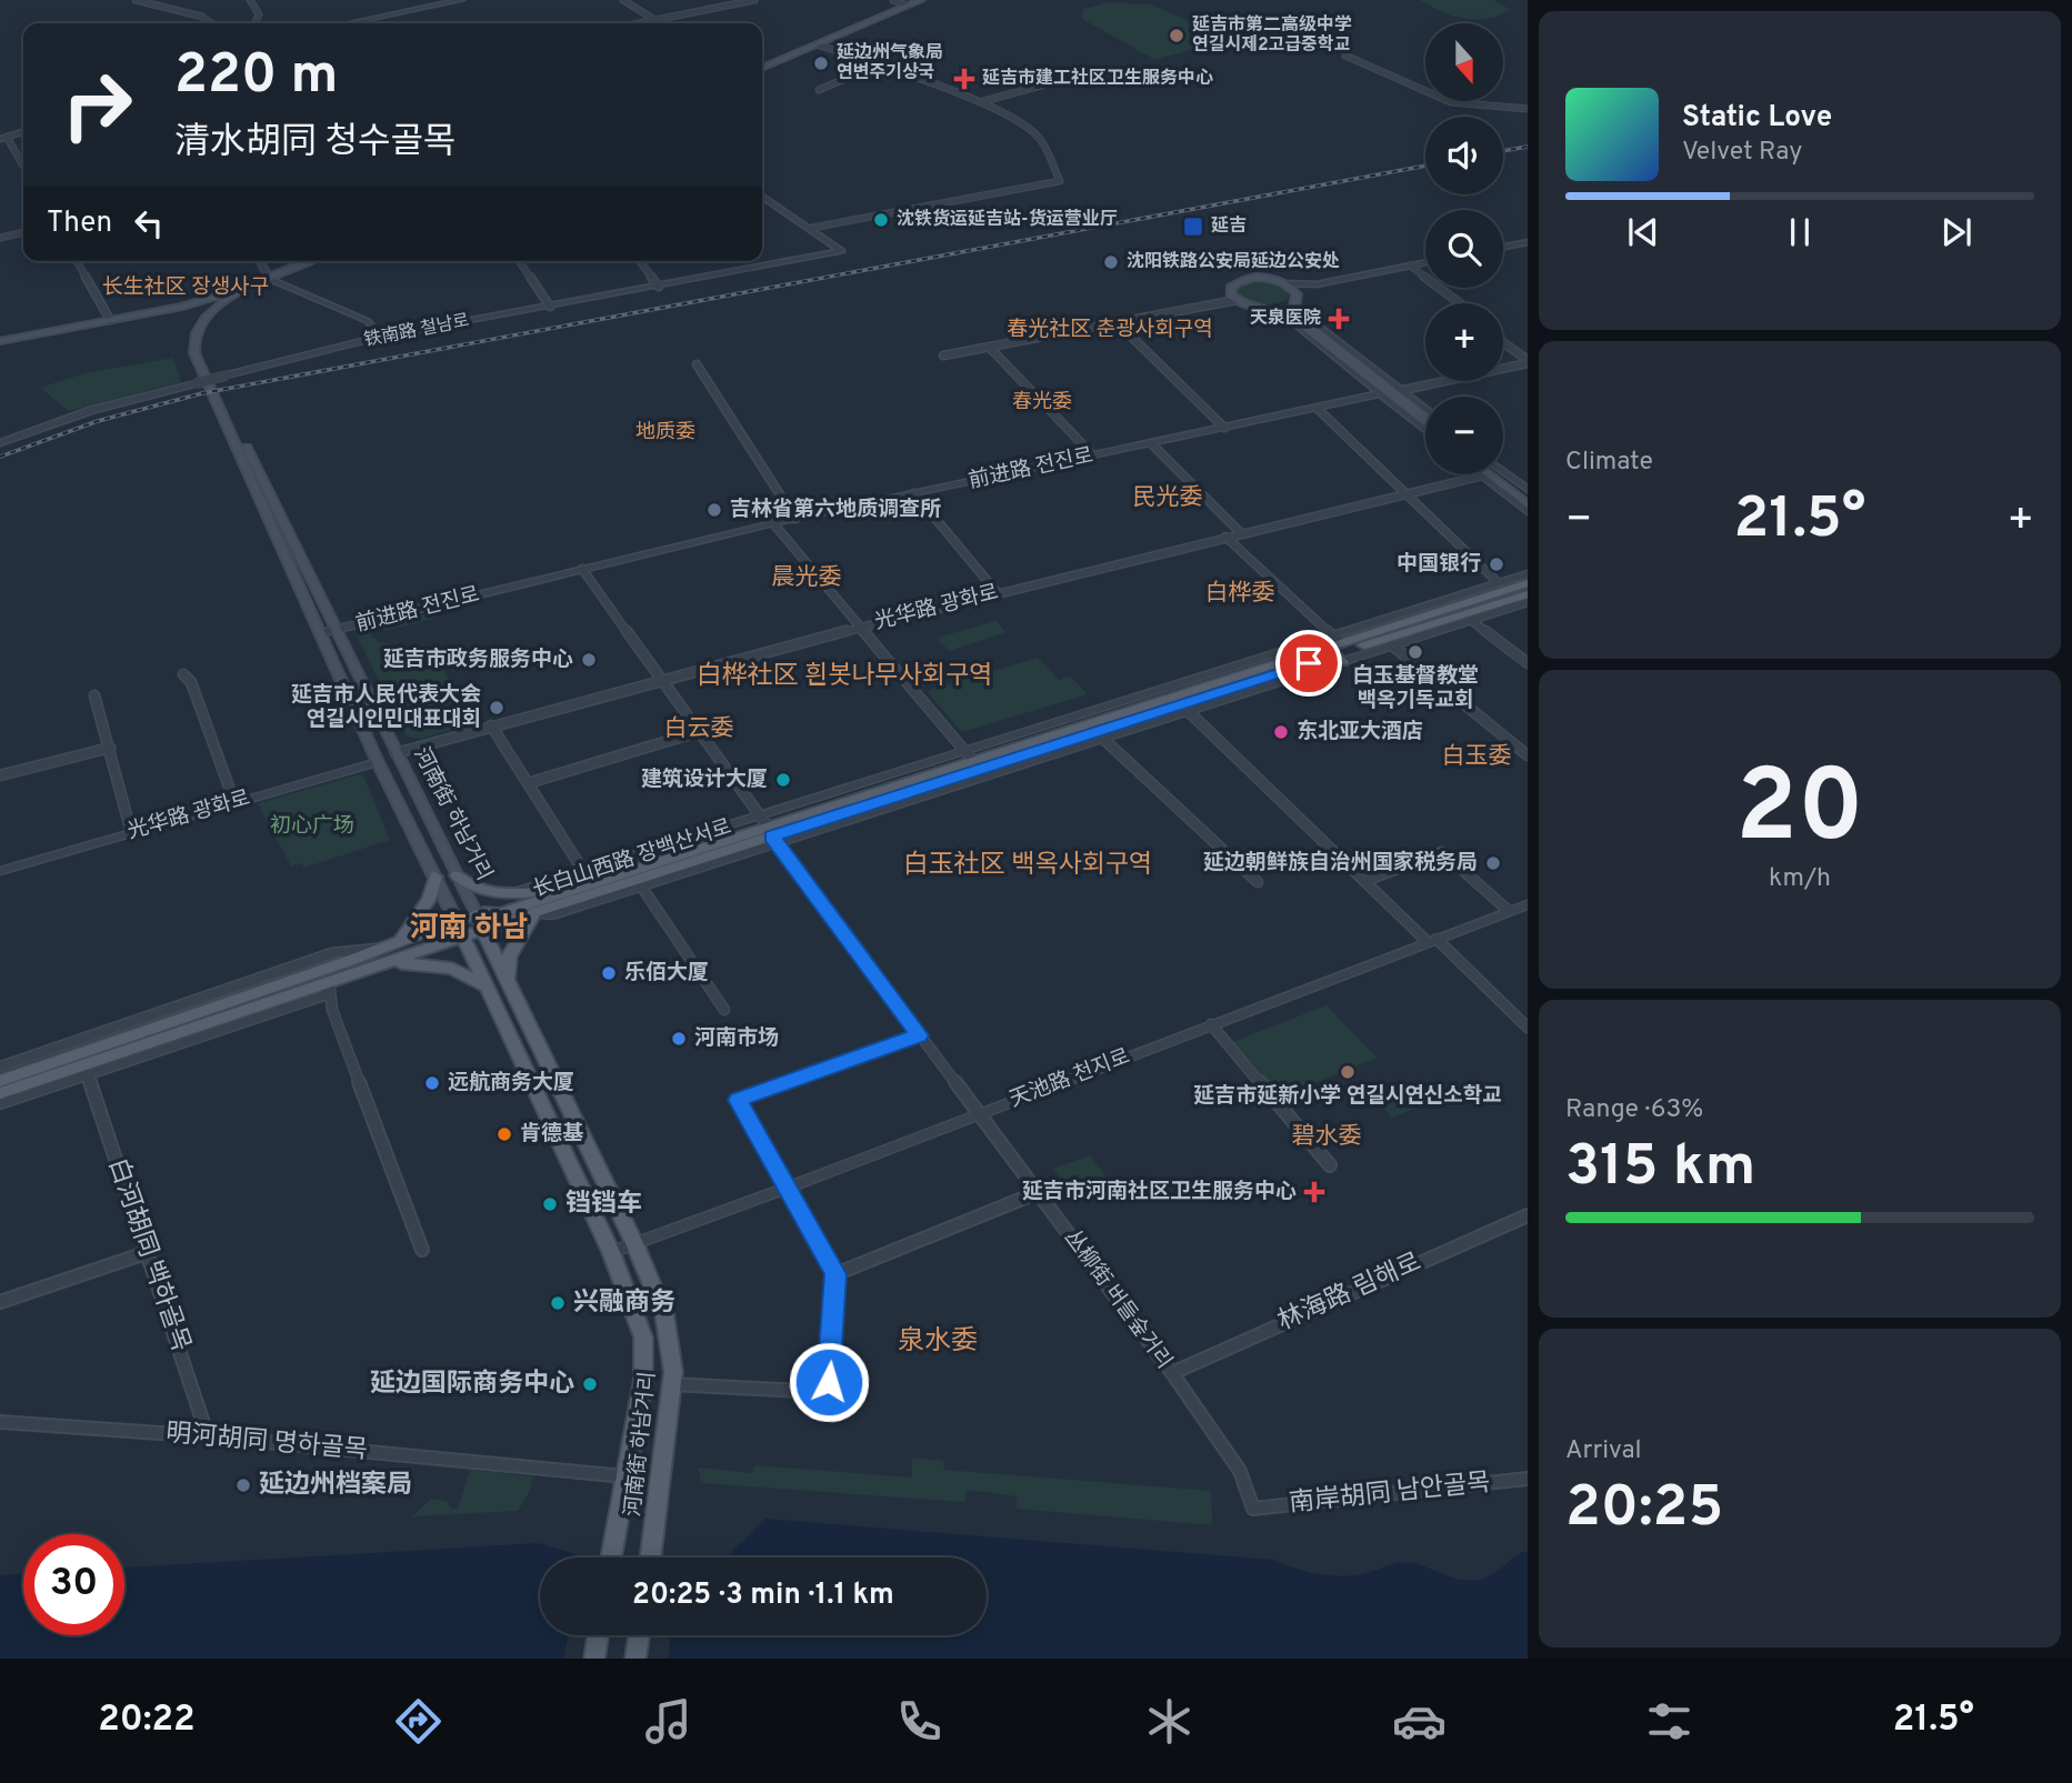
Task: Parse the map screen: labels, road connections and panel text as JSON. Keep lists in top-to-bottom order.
{
  "streets": {
    "main road": ["河南街 하남거리", "长白山西路 장백산서로"],
    "street": [
      "铁南路 철남로",
      "前进路 전진로",
      "光华路 광화로",
      "天池路 천지로",
      "白河胡同 백하골목",
      "林海路 림해로",
      "丛柳街 버들숲거리",
      "明河胡同 명하골목",
      "南岸胡同 남안골목"
    ]
  },
  "crossings": [
    ["前进路 전진로", "河南街 하남거리"],
    ["前进路 전진로", "丛柳街 버들숲거리"],
    ["光华路 광화로", "河南街 하남거리"],
    ["光华路 광화로", "丛柳街 버들숲거리"],
    ["河南街 하남거리", "长白山西路 장백산서로"],
    ["河南街 하남거리", "天池路 천지로"],
    ["河南街 하남거리", "明河胡同 명하골목"],
    ["长白山西路 장백산서로", "白河胡同 백하골목"],
    ["长白山西路 장백산서로", "丛柳街 버들숲거리"],
    ["天池路 천지로", "丛柳街 버들숲거리"],
    ["白河胡同 백하골목", "明河胡同 명하골목"],
    ["林海路 림해로", "丛柳街 버들숲거리"],
    ["丛柳街 버들숲거리", "南岸胡同 남안골목"]
  ],
  "districts": [
    "长生社区 장생사구",
    "春光社区 춘광사회구역",
    "春光委",
    "地质委",
    "民光委",
    "晨光委",
    "白桦委",
    "白桦社区 흰봇나무사회구역",
    "白云委",
    "白玉委",
    "白玉社区 백옥사회구역",
    "河南 하남",
    "碧水委",
    "泉水委"
  ],
  "parks": ["初心广场"],
  "places": {
    "other": [
      "延吉市第二高级中学 연길시제2고급중학교",
      "延边州气象局 연변주기상국",
      "沈铁货运延吉站-货运营业厅",
      "沈阳铁路公安局延边公安处",
      "吉林省第六地质调查所",
      "中国银行",
      "白玉基督教堂 백옥기독교회",
      "延吉市政务服务中心",
      "延吉市人民代表大会 연길시인민대표대회",
      "东北亚大酒店",
      "建筑设计大厦",
      "延边朝鲜族自治州国家税务局",
      "乐佰大厦",
      "河南市场",
      "延吉市延新小学 연길시연신소학교",
      "远航商务大厦",
      "肯德基",
      "铛铛车",
      "兴融商务",
      "延边国际商务中心",
      "延边州档案局"
    ],
    "health": ["延吉市建工社区卫生服务中心", "天泉医院", "延吉市河南社区卫生服务中心"],
    "transit": ["延吉"]
  },
  "north": "bottom",
  "page": {
    "map_buttons": ["+", "−"],
    "turn": ["220 m", "清水胡同 청수골목"],
    "song": ["Static Love", "Velvet Ray"],
    "then": "Then",
    "tile": [
      "Climate",
      ["20", "km/h"],
      ["Range · 63%", "315 km"],
      ["Arrival", "20:25"]
    ],
    "heat": ["−", "21.5°", "+"],
    "limit": "30",
    "trip": "20:25 · 3 min · 1.1 km",
    "tabs": ["20:22", "21.5°"]
  }
}
